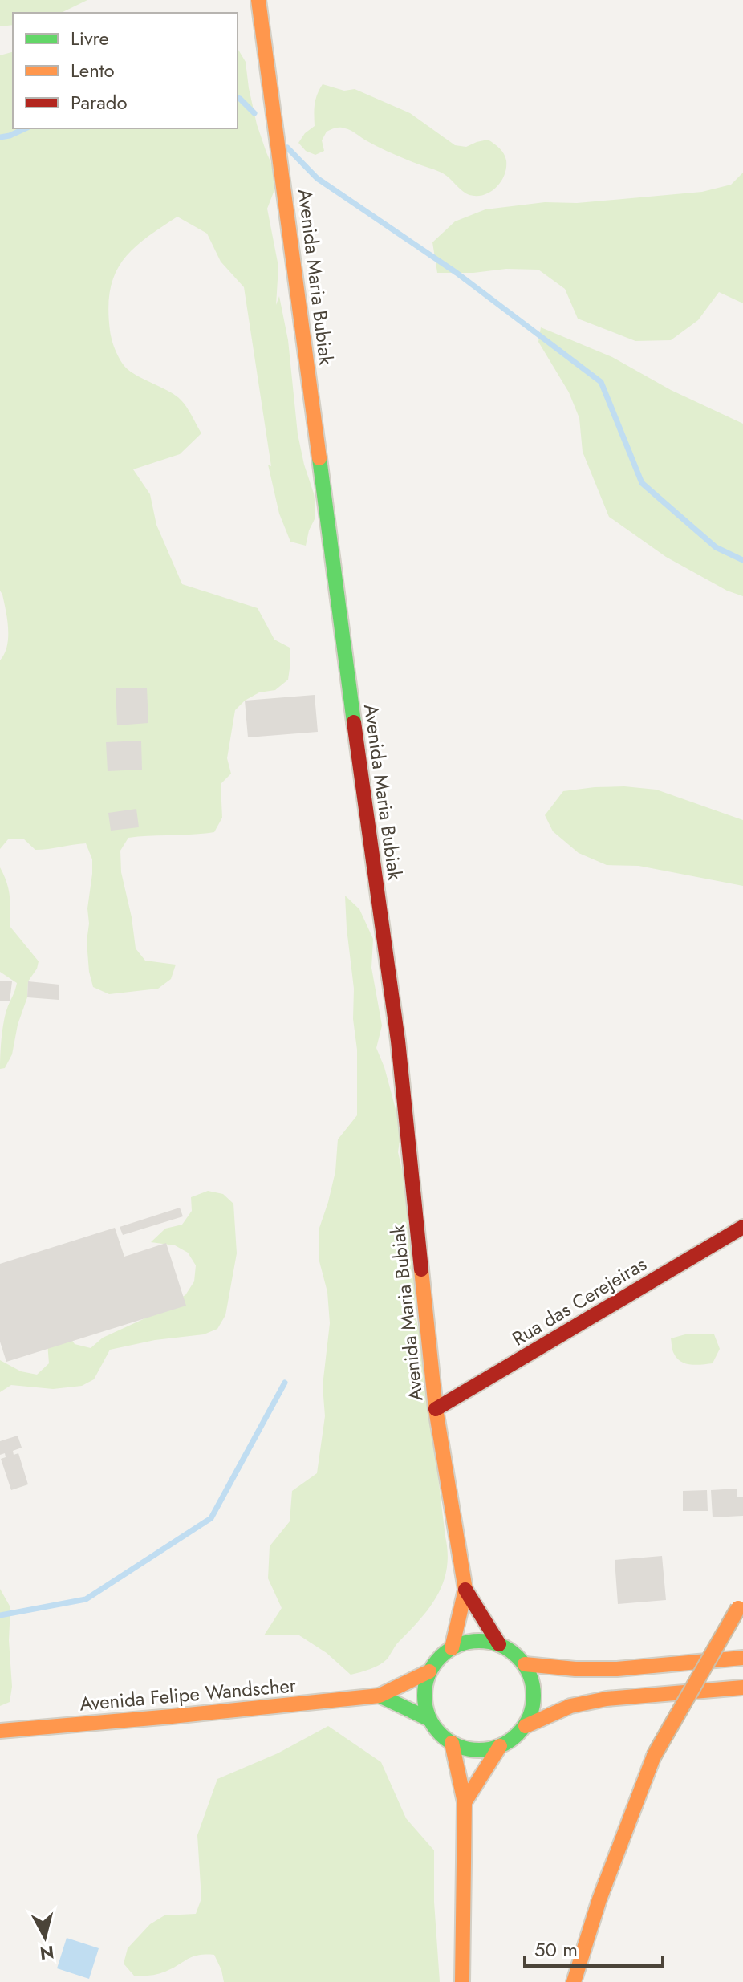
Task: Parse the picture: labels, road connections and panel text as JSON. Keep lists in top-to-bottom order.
{
  "streets": {
    "main road": ["Avenida Maria Bubiak", "Rua das Cerejeiras", "Avenida Felipe Wandscher"]
  },
  "crossings": [
    ["Avenida Maria Bubiak", "Rua das Cerejeiras"],
    ["Avenida Maria Bubiak", "Avenida Felipe Wandscher"]
  ],
  "legend": ["Livre", "Lento", "Parado"],
  "scale_bar": "50 m",
  "north": "bottom"
}
